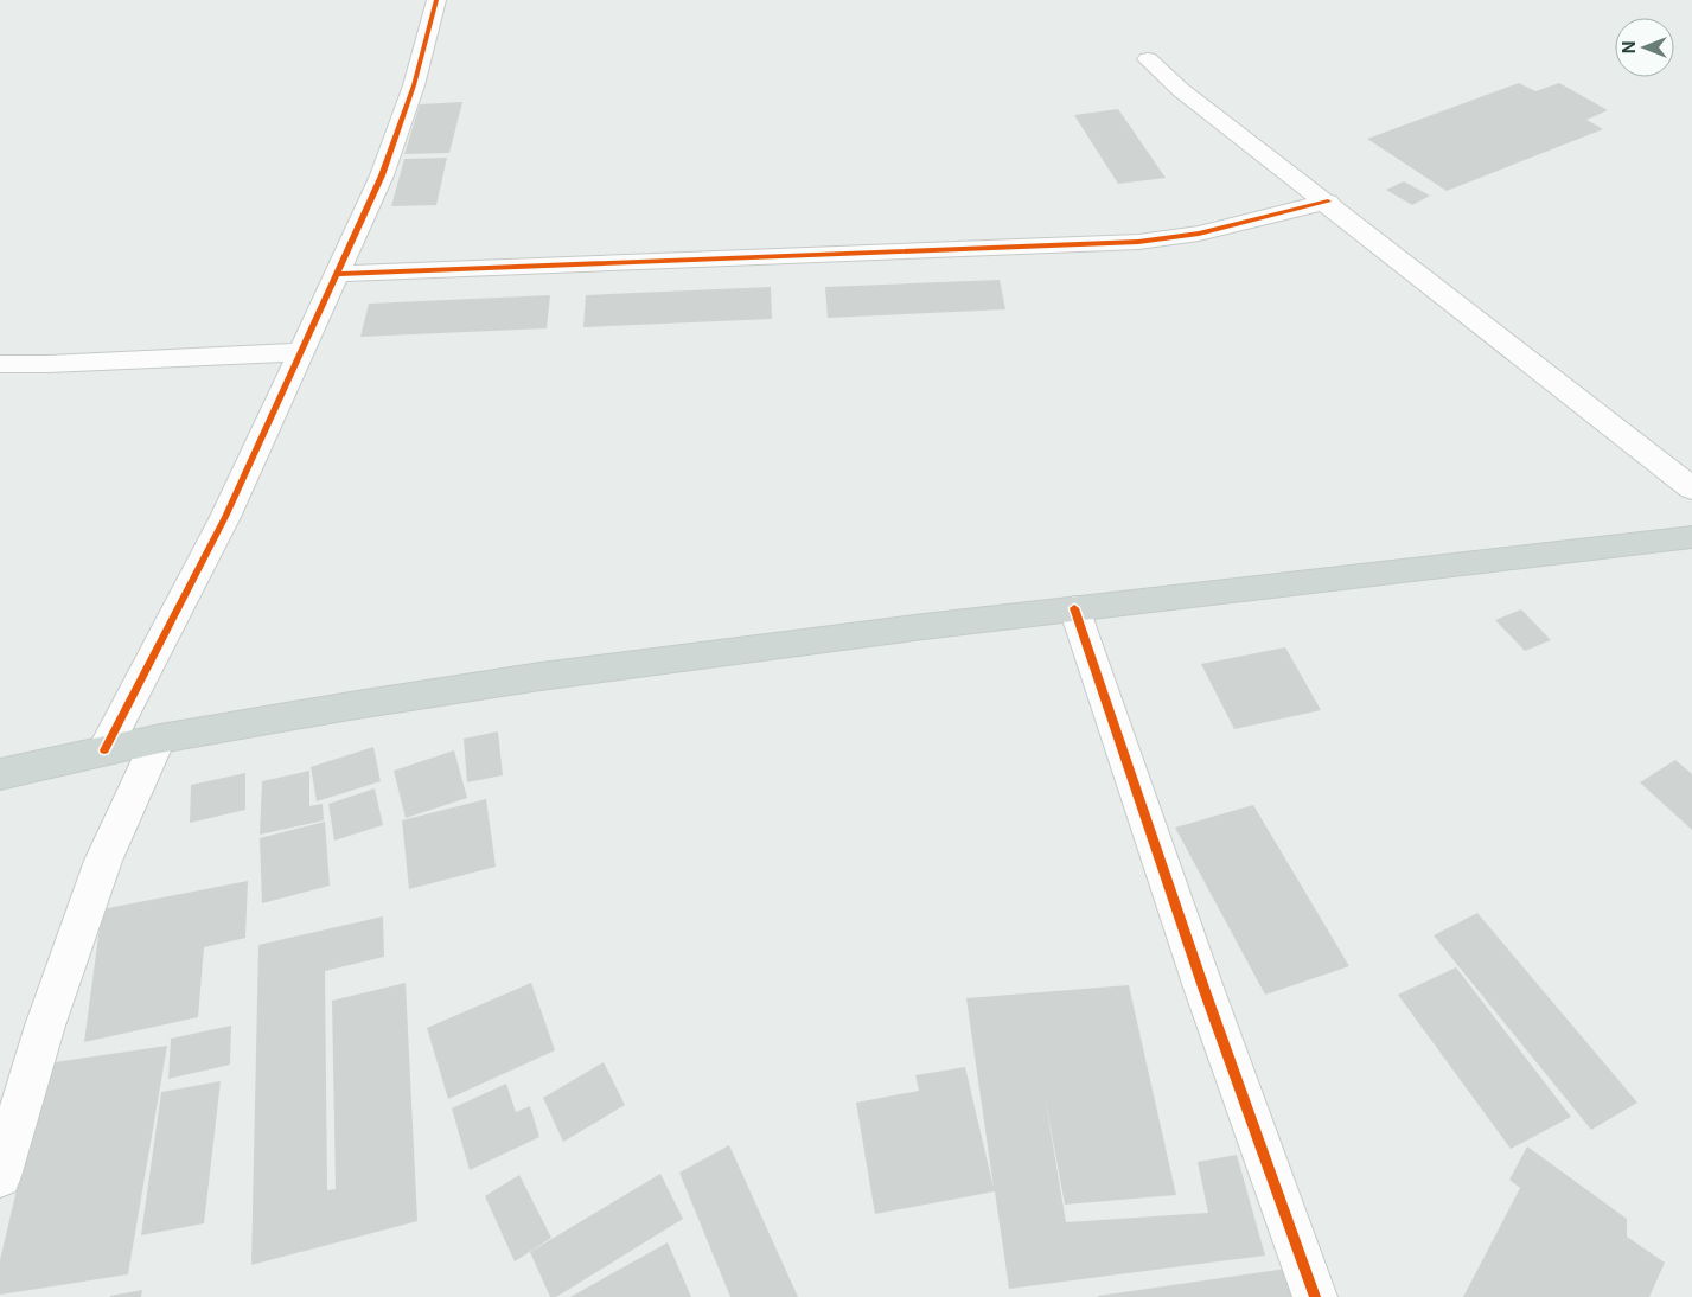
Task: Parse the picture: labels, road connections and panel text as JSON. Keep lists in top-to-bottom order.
{
  "north": "left"
}
